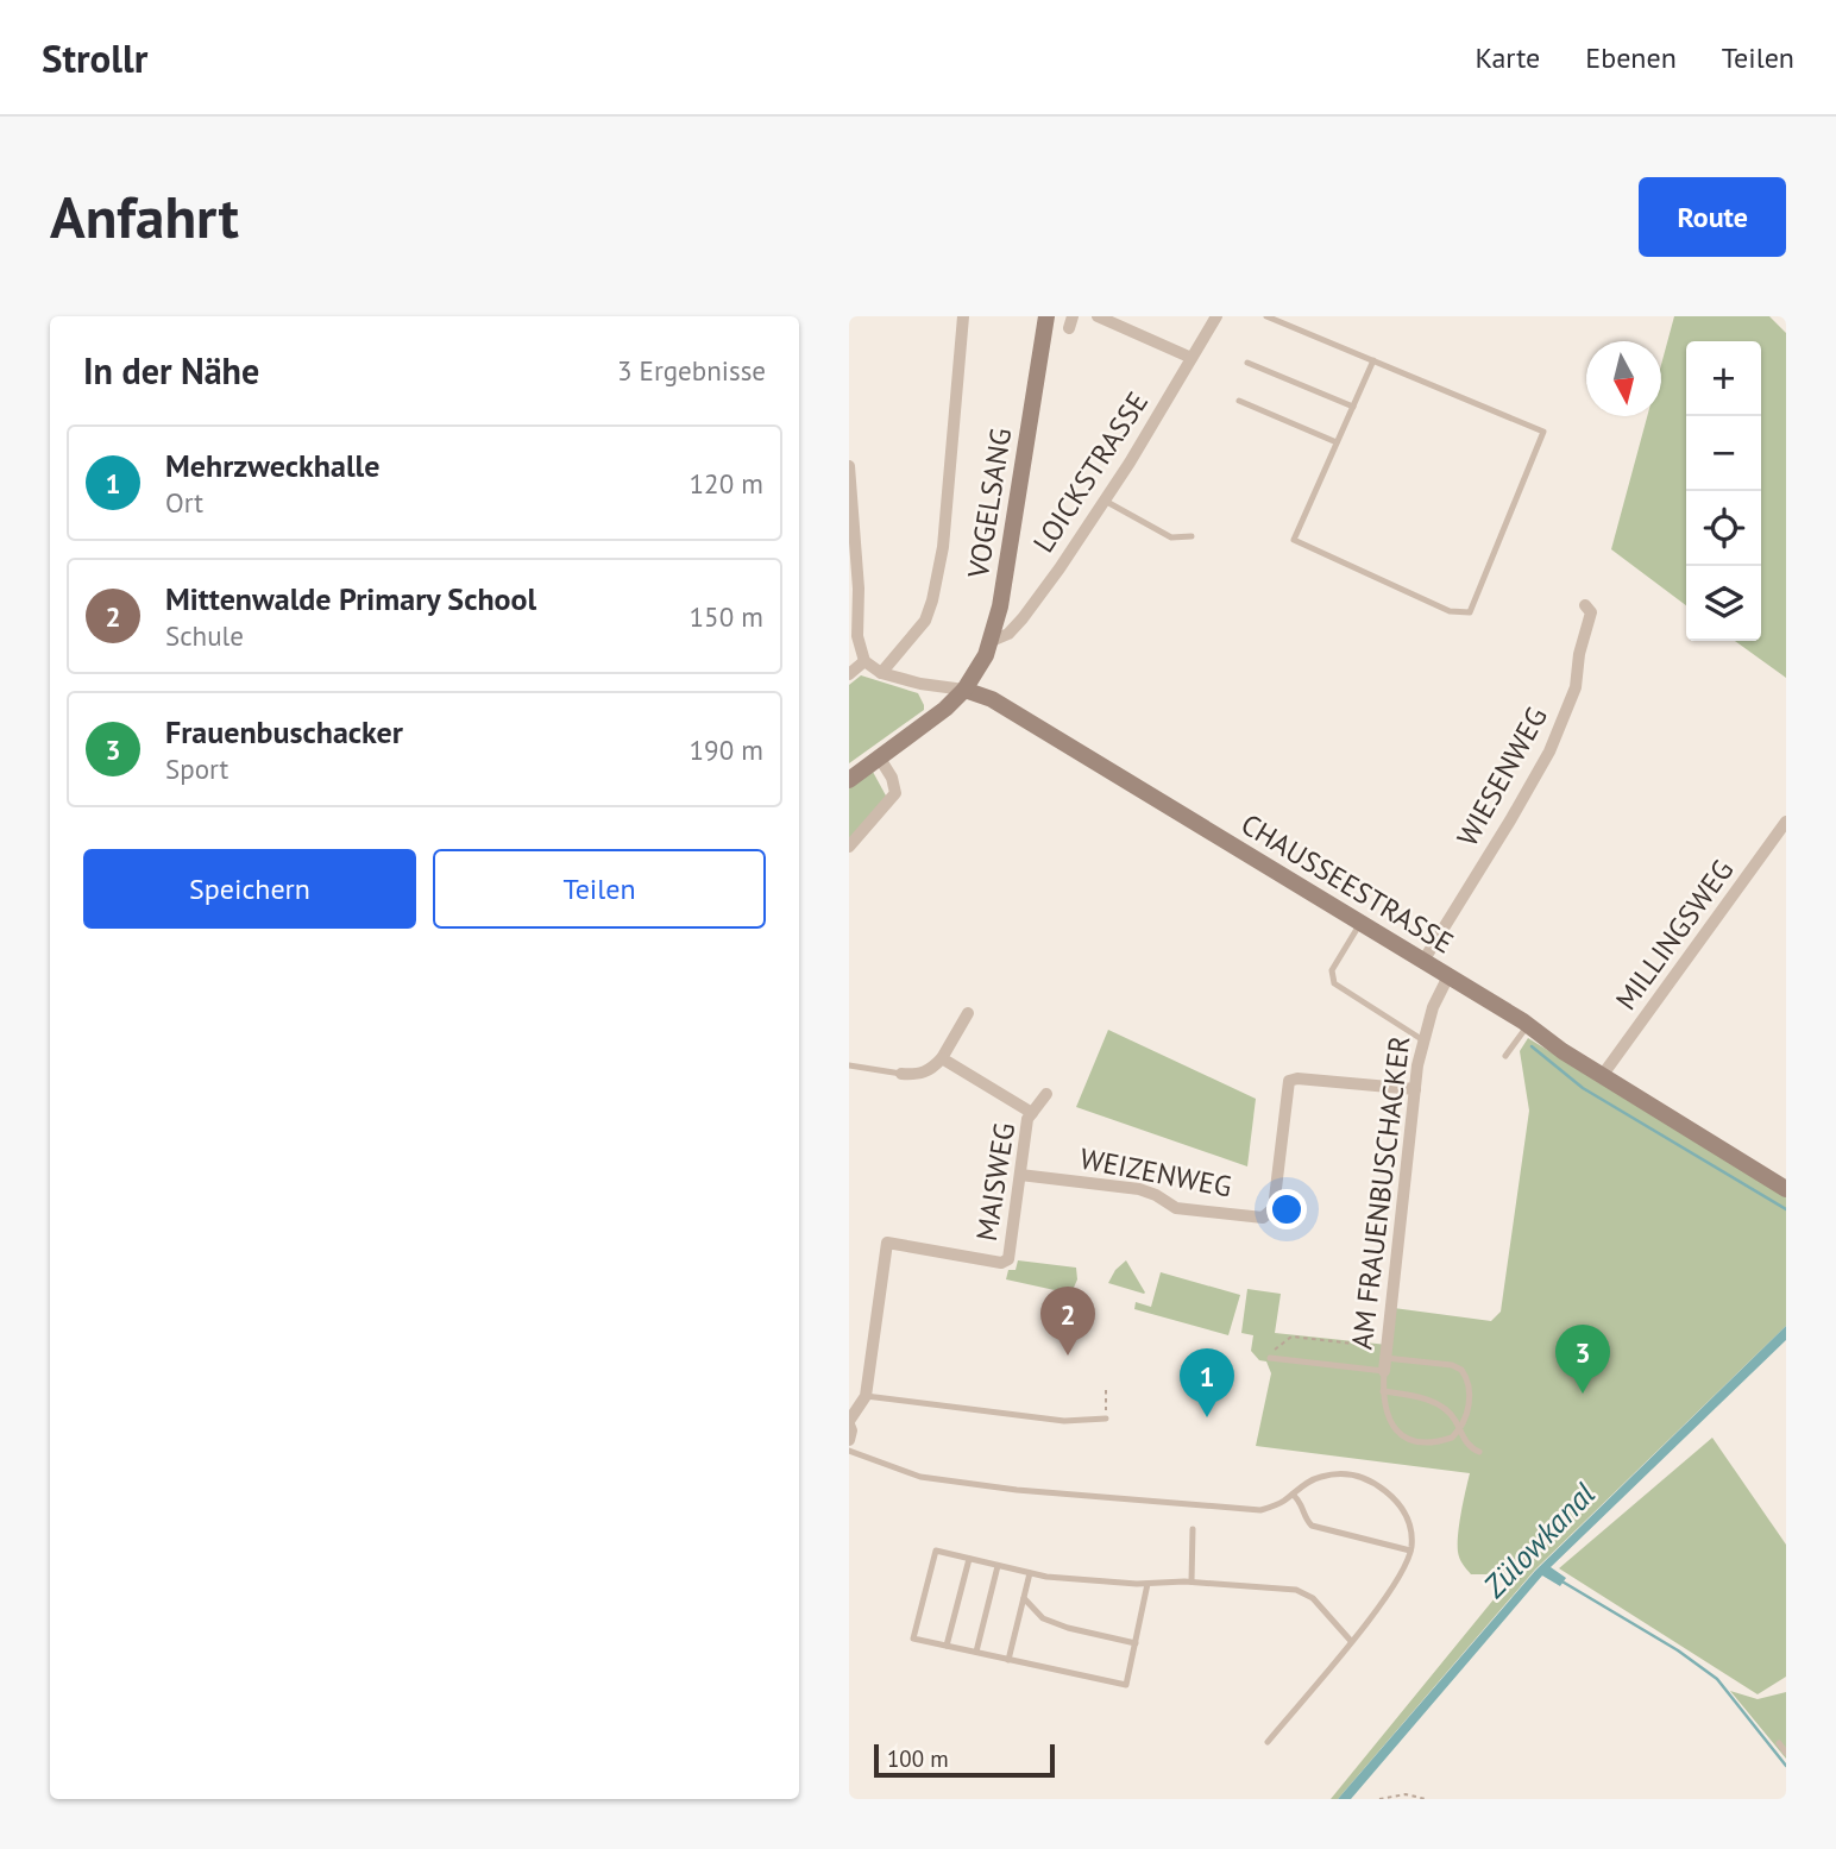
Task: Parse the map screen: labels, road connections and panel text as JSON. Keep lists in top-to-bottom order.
{
  "streets": {
    "street": [
      "LOICKSTRASSE",
      "VOGELSANG",
      "WIESENWEG",
      "CHAUSSEESTRASSE",
      "MILLINGSWEG",
      "WEIZENWEG",
      "MAISWEG",
      "AM FRAUENBUSCHACKER"
    ]
  },
  "crossings": [
    ["LOICKSTRASSE", "VOGELSANG"],
    ["VOGELSANG", "CHAUSSEESTRASSE"],
    ["WIESENWEG", "CHAUSSEESTRASSE"],
    ["CHAUSSEESTRASSE", "MILLINGSWEG"],
    ["CHAUSSEESTRASSE", "AM FRAUENBUSCHACKER"],
    ["WEIZENWEG", "MAISWEG"],
    ["WEIZENWEG", "AM FRAUENBUSCHACKER"]
  ],
  "water": ["Zülowkanal"],
  "scale_bar": "100 m",
  "north": "bottom",
  "page": {
    "header": "Strollr",
    "nav": ["Karte", "Ebenen", "Teilen"],
    "buttons": [
      "Route",
      ["Speichern", "Teilen"]
    ],
    "title": "Anfahrt",
    "heading": ["In der Nähe", "3 Ergebnisse"],
    "map_buttons": ["+", "−"],
    "list": [
      {
        "mark": "1",
        "name": "Mehrzweckhalle",
        "note": "Ort",
        "value": "120 m"
      },
      {
        "mark": "2",
        "name": "Mittenwalde Primary School",
        "note": "Schule",
        "value": "150 m"
      },
      {
        "mark": "3",
        "name": "Frauenbuschacker",
        "note": "Sport",
        "value": "190 m"
      }
    ],
    "pins": ["2", "3", "1"],
    "scale": "100 m"
  }
}
